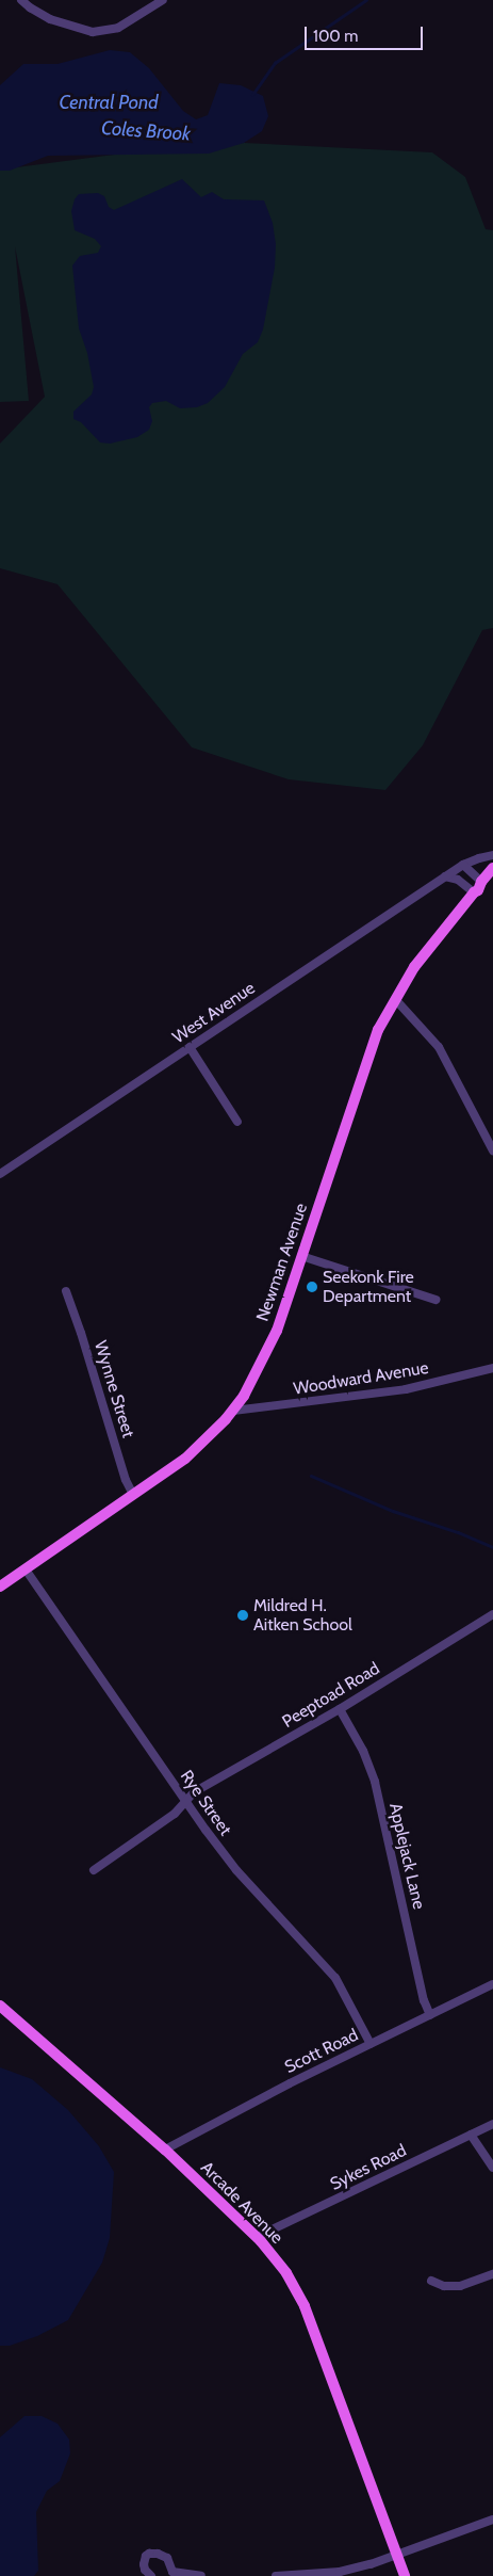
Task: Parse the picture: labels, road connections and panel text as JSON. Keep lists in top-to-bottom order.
{
  "streets": {
    "main road": ["Newman Avenue", "Arcade Avenue"],
    "street": [
      "West Avenue",
      "Woodward Avenue",
      "Wynne Street",
      "Peeptoad Road",
      "Rye Street",
      "Applejack Lane",
      "Scott Road",
      "Sykes Road"
    ]
  },
  "crossings": [
    ["Newman Avenue", "Woodward Avenue"],
    ["Newman Avenue", "Wynne Street"],
    ["Newman Avenue", "Rye Street"],
    ["Peeptoad Road", "Rye Street"],
    ["Peeptoad Road", "Applejack Lane"],
    ["Rye Street", "Scott Road"],
    ["Applejack Lane", "Scott Road"],
    ["Scott Road", "Arcade Avenue"],
    ["Sykes Road", "Arcade Avenue"]
  ],
  "water": ["Central Pond", "Coles Brook"],
  "places": ["Seekonk Fire Department", "Mildred H. Aitken School"],
  "scale_bar": "100 m"
}
